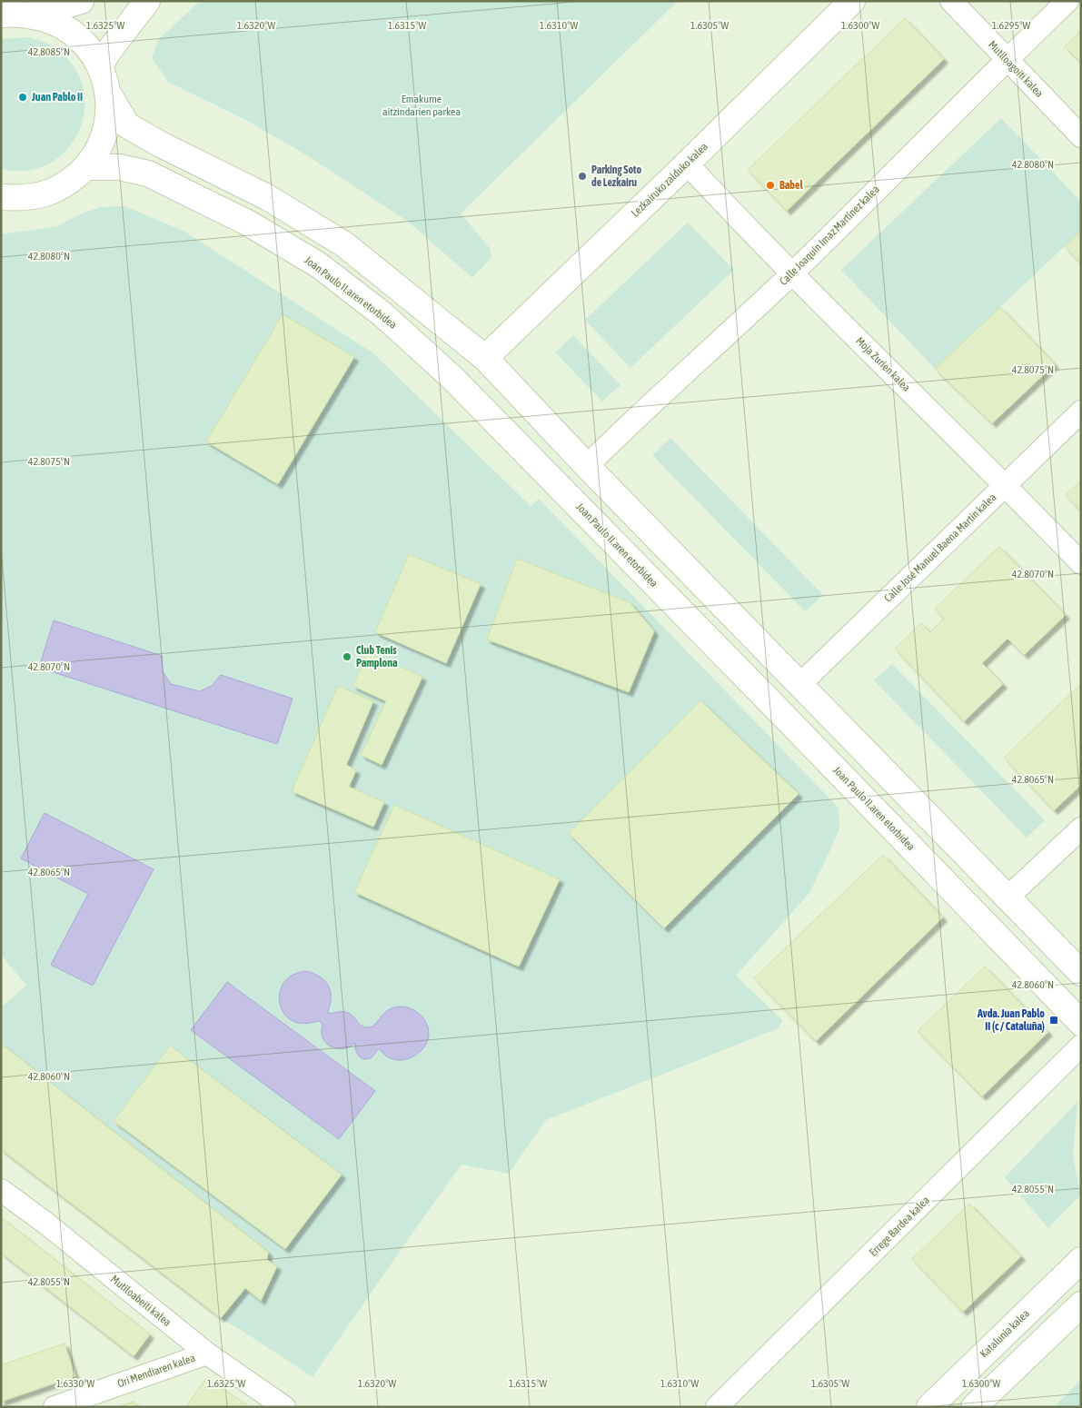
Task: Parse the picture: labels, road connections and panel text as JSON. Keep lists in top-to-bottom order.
{
  "streets": {
    "main road": ["Lezkairuko zalduko kalea", "Joan Paulo II.aren etorbidea", "Katalunia kalea"],
    "street": [
      "Mutiloagoiti kalea",
      "Calle Joaquín Imaz Martínez kalea",
      "Moja Zurien kalea",
      "Calle José Manuel Baena Martín kalea",
      "Errege Bardea kalea",
      "Mutiloabeiti kalea",
      "Ori Mendiaren kalea"
    ]
  },
  "crossings": [
    ["Mutiloagoiti kalea", "Calle Joaquín Imaz Martínez kalea"],
    ["Lezkairuko zalduko kalea", "Moja Zurien kalea"],
    ["Calle Joaquín Imaz Martínez kalea", "Moja Zurien kalea"],
    ["Moja Zurien kalea", "Calle José Manuel Baena Martín kalea"],
    ["Mutiloabeiti kalea", "Ori Mendiaren kalea"]
  ],
  "parks": ["Emakume aitzindarien parkea"],
  "places": {
    "other": [
      "Juan Pablo II",
      "Parking Soto de Lezkairu",
      "Babel",
      "Club Tenis Pamplona"
    ],
    "transit": ["Avda. Juan Pablo II (c / Cataluña)"]
  },
  "coordinates": [
    "1.6325°W",
    "1.6320°W",
    "1.6315°W",
    "1.6310°W",
    "1.6305°W",
    "1.6300°W",
    "1.6295°W",
    "42.8085°N",
    "42.8080°N",
    "42.8075°N",
    "42.8070°N",
    "42.8065°N",
    "42.8060°N",
    "42.8055°N",
    "1.6330°W"
  ]
}
